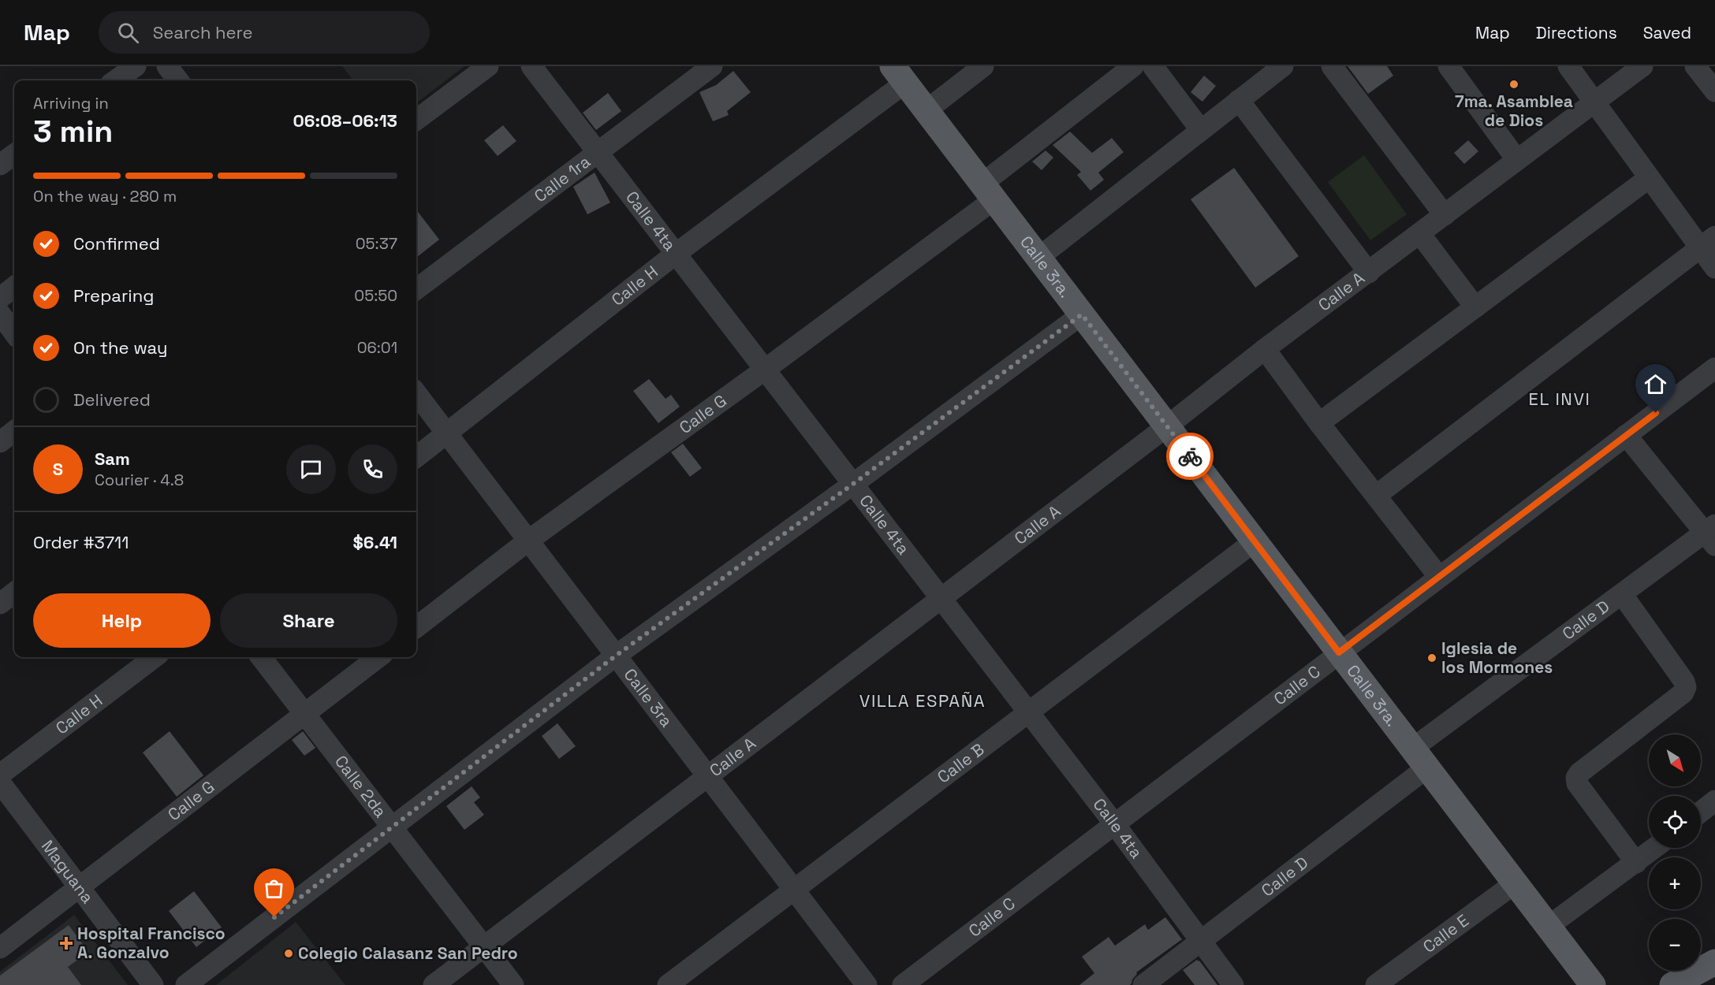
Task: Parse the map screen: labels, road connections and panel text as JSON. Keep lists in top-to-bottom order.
{
  "streets": {
    "main road": ["Calle 3ra."],
    "street": [
      "Calle 1ra",
      "Calle 4ta",
      "Calle H",
      "Calle A",
      "Calle G",
      "Calle D",
      "Calle C",
      "Calle 3ra",
      "Calle B",
      "Calle 2da",
      "Maguana",
      "Calle E"
    ]
  },
  "crossings": [
    ["Calle 1ra", "Calle 4ta"],
    ["Calle 4ta", "Calle H"],
    ["Calle 4ta", "Calle A"],
    ["Calle 4ta", "Calle G"],
    ["Calle 4ta", "Calle D"],
    ["Calle 4ta", "Calle C"],
    ["Calle 4ta", "Calle B"],
    ["Calle 3ra.", "Calle H"],
    ["Calle 3ra.", "Calle A"],
    ["Calle 3ra.", "Calle G"],
    ["Calle 3ra.", "Calle D"],
    ["Calle 3ra.", "Calle C"],
    ["Calle 3ra.", "Calle B"],
    ["Calle 3ra.", "Calle E"],
    ["Calle H", "Calle 3ra"],
    ["Calle A", "Calle 3ra"],
    ["Calle A", "Calle 2da"],
    ["Calle G", "Calle 3ra"],
    ["Calle G", "Calle 2da"],
    ["Calle G", "Maguana"],
    ["Calle 3ra", "Calle B"]
  ],
  "districts": ["EL INVI", "VILLA ESPAÑA"],
  "places": {
    "other": ["7ma. Asamblea de Dios", "Iglesia de los Mormones", "Colegio Calasanz San Pedro"],
    "health": ["Hospital Francisco A. Gonzalvo"]
  },
  "north": "bottom right",
  "page": {
    "header": "Map",
    "search": "Search here",
    "nav": ["Map", "Directions", "Saved"],
    "heading": ["3 min", "Arriving in", "06:08–06:13"],
    "panel": [
      "Sam",
      "Courier · 4.8",
      "Order #3711",
      "$6.41"
    ],
    "bar": "On the way · 280 m",
    "list": [
      ["Confirmed", "05:37"],
      ["Preparing", "05:50"],
      ["On the way", "06:01"],
      "Delivered"
    ],
    "round": "S",
    "buttons": ["Help", "Share"],
    "map_buttons": ["+", "−"]
  }
}
